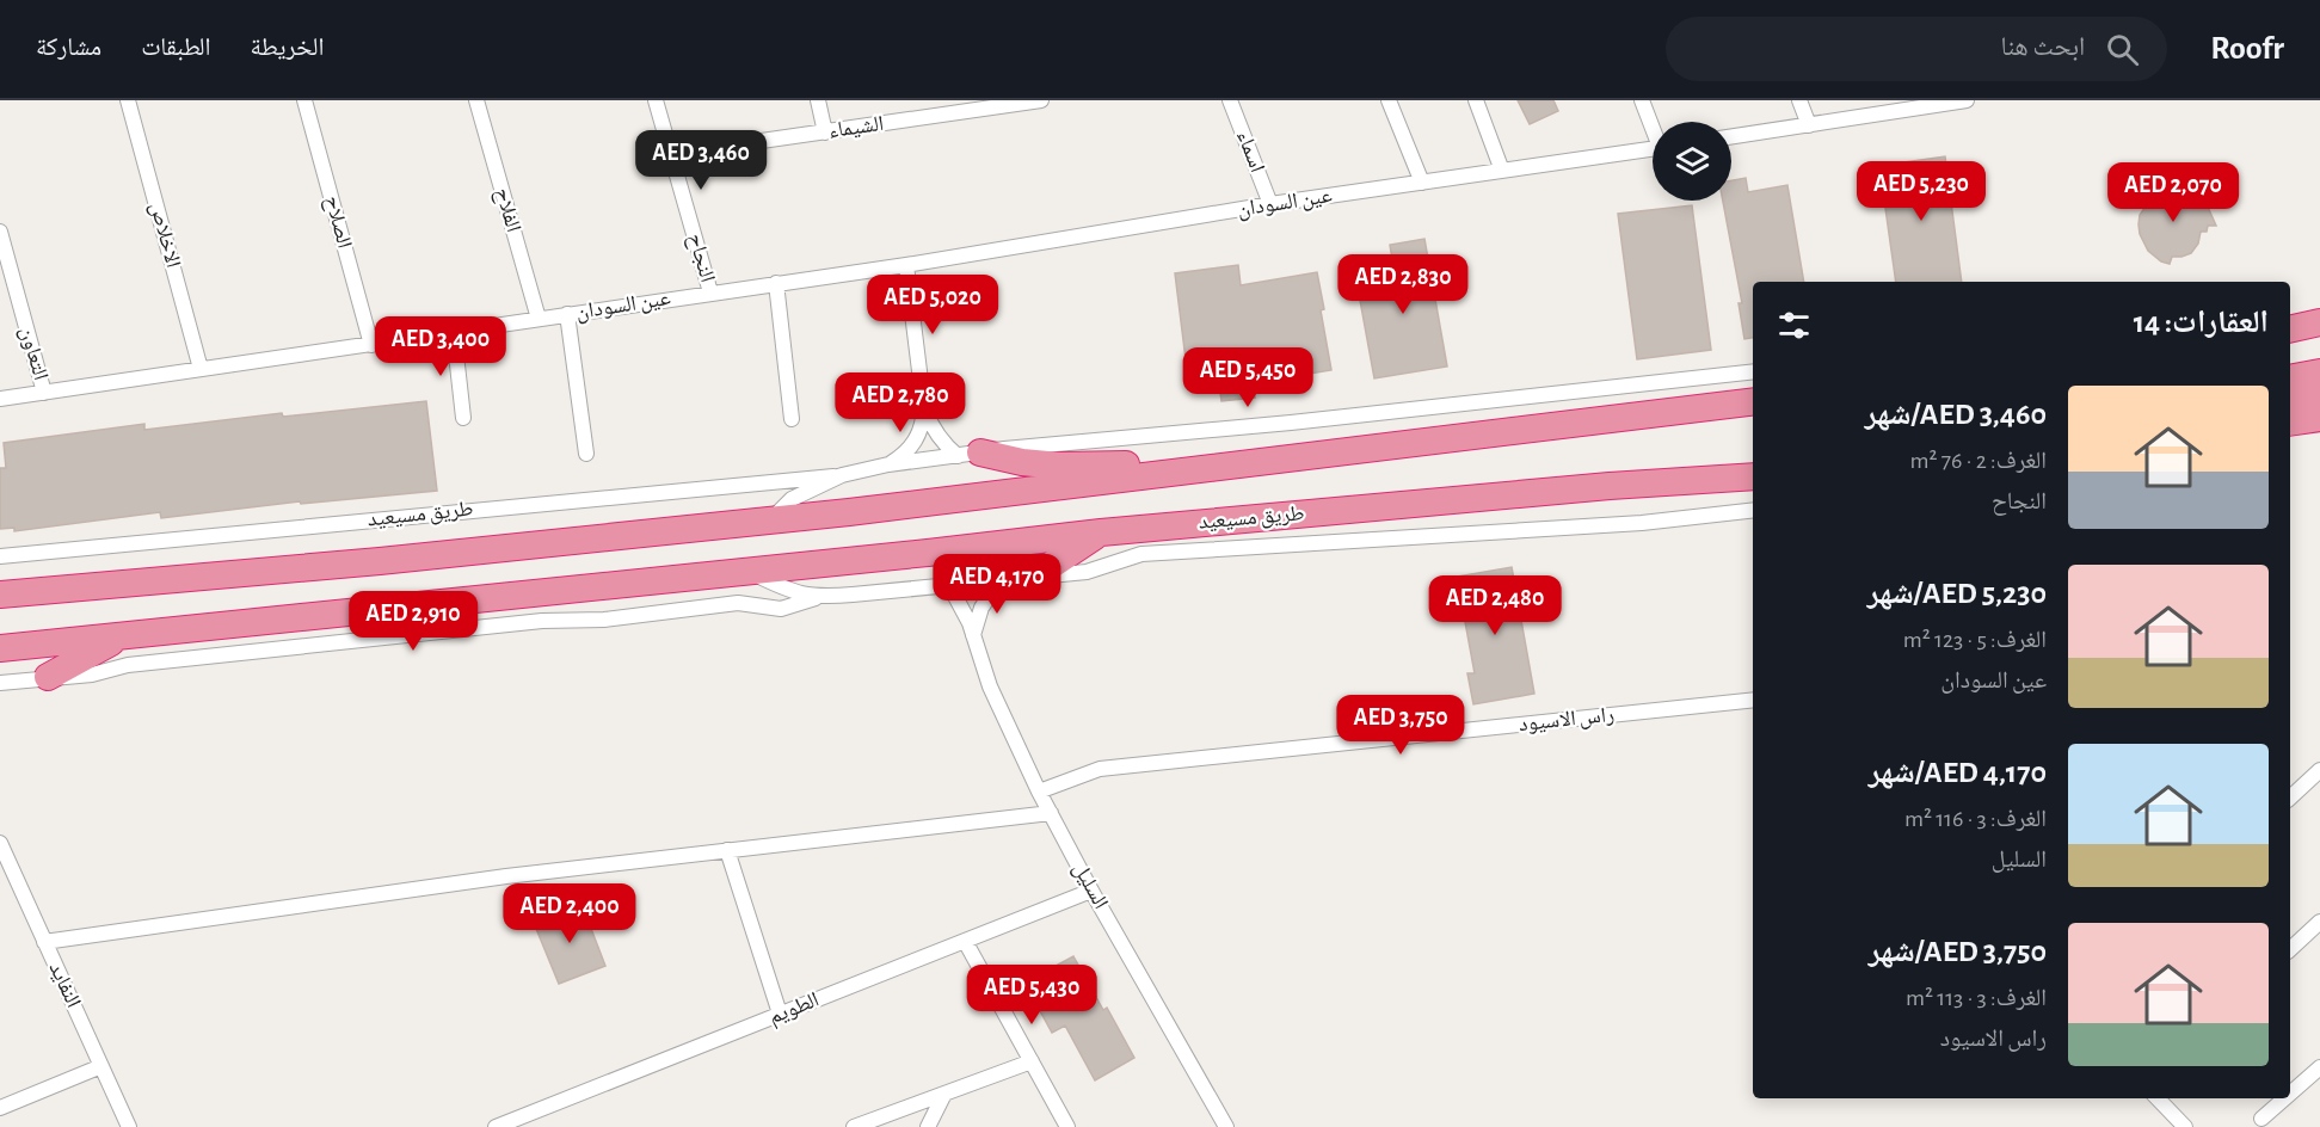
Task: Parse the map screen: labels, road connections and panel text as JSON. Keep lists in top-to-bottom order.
{
  "streets": {
    "highway": ["طريق مسيعيد"],
    "street": [
      "الشيماء",
      "اسماء",
      "عين السودان",
      "الفلاح",
      "الصلاح",
      "الاخلاص",
      "النجاح",
      "التعاون",
      "راس الاسيود",
      "السليل",
      "النفايد",
      "الطويم"
    ]
  },
  "crossings": [
    ["الشيماء", "النجاح"],
    ["اسماء", "عين السودان"],
    ["عين السودان", "الفلاح"],
    ["عين السودان", "الصلاح"],
    ["عين السودان", "الاخلاص"],
    ["عين السودان", "النجاح"],
    ["عين السودان", "التعاون"],
    ["طريق مسيعيد", "السليل"],
    ["راس الاسيود", "السليل"],
    ["السليل", "الطويم"]
  ],
  "page": {
    "header": "Roofr",
    "search": "ابحث هنا",
    "nav": ["الخريطة", "الطبقات", "مشاركة"],
    "price": [
      "AED 3,460",
      "AED 5,230",
      "AED 2,070",
      "AED 2,830",
      "AED 5,020",
      "AED 3,400",
      "AED 5,450",
      "AED 2,780",
      "AED 4,170",
      "AED 2,480",
      "AED 2,910",
      "AED 3,750",
      "AED 2,400",
      "AED 5,430"
    ],
    "heading": "العقارات: 14",
    "list": [
      {
        "name": "AED 3,460/شهر",
        "note": "الغرف: 2 · 76 m² · النجاح"
      },
      {
        "name": "AED 5,230/شهر",
        "note": "الغرف: 5 · 123 m² · عين السودان"
      },
      {
        "name": "AED 4,170/شهر",
        "note": "الغرف: 3 · 116 m² · السليل"
      },
      {
        "name": "AED 3,750/شهر",
        "note": "الغرف: 3 · 113 m² · راس الاسيود"
      }
    ]
  }
}
